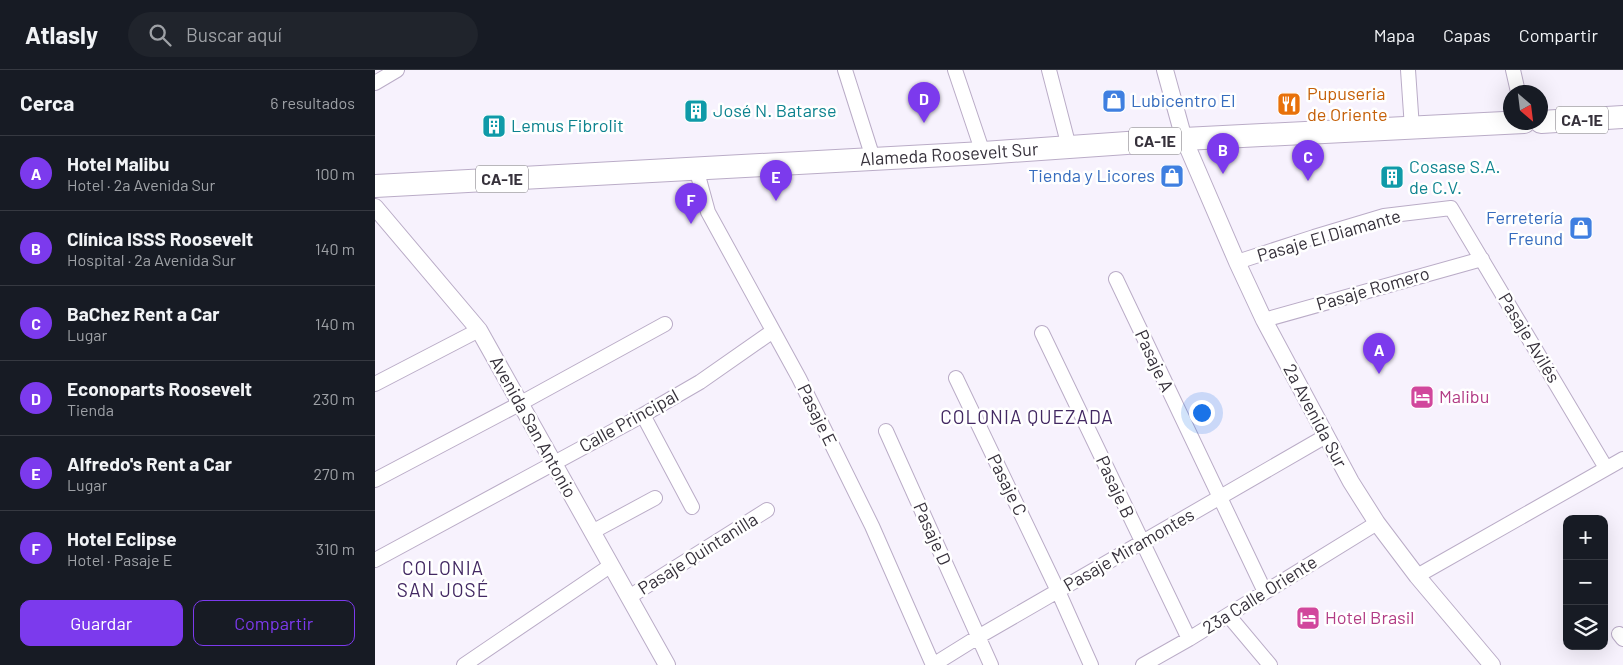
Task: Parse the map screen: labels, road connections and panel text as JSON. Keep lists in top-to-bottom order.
{
  "streets": {
    "highway": ["CA-1E", "Alameda Roosevelt Sur"],
    "street": [
      "Pasaje El Diamante",
      "Pasaje Romero",
      "Pasaje Avilés",
      "Pasaje A",
      "Pasaje E",
      "2a Avenida Sur",
      "Calle Principal",
      "Avenida San Antonio",
      "Pasaje C",
      "Pasaje B",
      "Pasaje D",
      "Pasaje Miramontes",
      "Pasaje Quintanilla",
      "23a Calle Oriente"
    ]
  },
  "crossings": [
    ["Alameda Roosevelt Sur", "Pasaje E"],
    ["Alameda Roosevelt Sur", "2a Avenida Sur"],
    ["Pasaje El Diamante", "Pasaje Avilés"],
    ["Pasaje El Diamante", "2a Avenida Sur"],
    ["Pasaje Romero", "Pasaje Avilés"],
    ["Pasaje Romero", "2a Avenida Sur"],
    ["Pasaje A", "Pasaje Miramontes"],
    ["Pasaje A", "23a Calle Oriente"],
    ["Pasaje E", "Calle Principal"],
    ["Pasaje E", "Pasaje Miramontes"],
    ["2a Avenida Sur", "Pasaje Miramontes"],
    ["2a Avenida Sur", "23a Calle Oriente"],
    ["Calle Principal", "Avenida San Antonio"],
    ["Avenida San Antonio", "Pasaje Quintanilla"],
    ["Pasaje C", "Pasaje Miramontes"],
    ["Pasaje B", "Pasaje Miramontes"],
    ["Pasaje B", "23a Calle Oriente"],
    ["Pasaje D", "Pasaje Miramontes"]
  ],
  "districts": ["COLONIA QUEZADA", "COLONIA SAN JOSÉ"],
  "places": {
    "shop": ["Lubicentro El", "Tienda y Licores", "Ferretería Freund"],
    "restaurant": ["Pupuseria de Oriente"],
    "building": ["José N. Batarse", "Lemus Fibrolit", "Cosase S.A. de C.V."],
    "hotel": ["Malibu", "Hotel Brasil"]
  },
  "north": "bottom right",
  "page": {
    "header": "Atlasly",
    "search": "Buscar aquí",
    "nav": ["Mapa", "Capas", "Compartir"],
    "heading": ["Cerca", "6 resultados"],
    "pins": [
      "D",
      "B",
      "C",
      "E",
      "F",
      "A"
    ],
    "list": [
      {
        "mark": "A",
        "name": "Hotel Malibu",
        "note": "Hotel · 2a Avenida Sur",
        "value": "100 m"
      },
      {
        "mark": "B",
        "name": "Clínica ISSS Roosevelt",
        "note": "Hospital · 2a Avenida Sur",
        "value": "140 m"
      },
      {
        "mark": "C",
        "name": "BaChez Rent a Car",
        "note": "Lugar",
        "value": "140 m"
      },
      {
        "mark": "D",
        "name": "Econoparts Roosevelt",
        "note": "Tienda",
        "value": "230 m"
      },
      {
        "mark": "E",
        "name": "Alfredo's Rent a Car",
        "note": "Lugar",
        "value": "270 m"
      },
      {
        "mark": "F",
        "name": "Hotel Eclipse",
        "note": "Hotel · Pasaje E",
        "value": "310 m"
      }
    ],
    "map_buttons": ["+", "−"],
    "buttons": ["Guardar", "Compartir"]
  }
}
